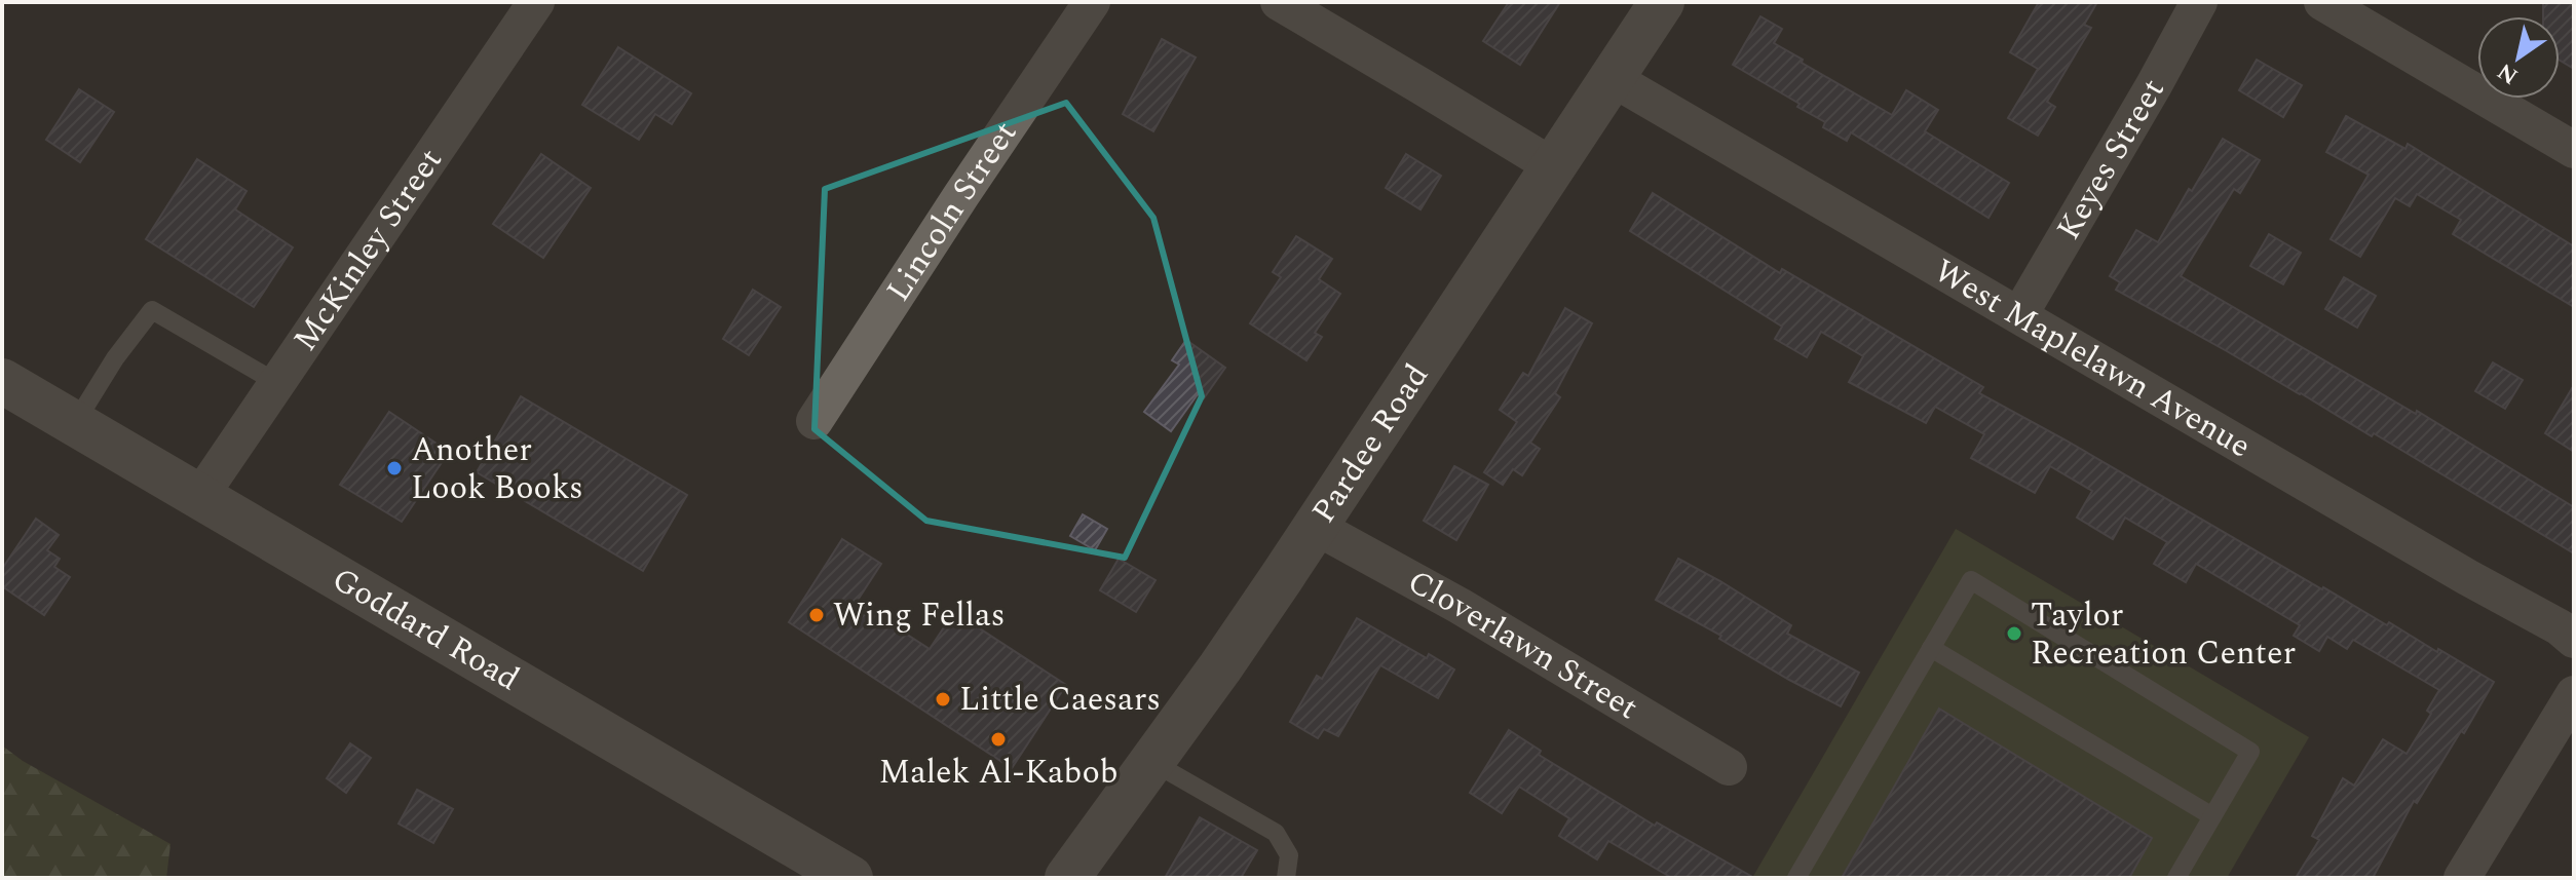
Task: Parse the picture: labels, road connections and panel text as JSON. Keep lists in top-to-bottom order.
{
  "streets": {
    "main road": ["Pardee Road", "Goddard Road"],
    "street": [
      "Keyes Street",
      "Lincoln Street",
      "McKinley Street",
      "West Maplelawn Avenue",
      "Cloverlawn Street"
    ]
  },
  "crossings": [
    ["Keyes Street", "West Maplelawn Avenue"],
    ["McKinley Street", "Goddard Road"],
    ["West Maplelawn Avenue", "Pardee Road"],
    ["Pardee Road", "Cloverlawn Street"]
  ],
  "places": [
    "Another Look Books",
    "Wing Fellas",
    "Taylor Recreation Center",
    "Little Caesars",
    "Malek Al-Kabob"
  ],
  "north": "bottom left"
}
